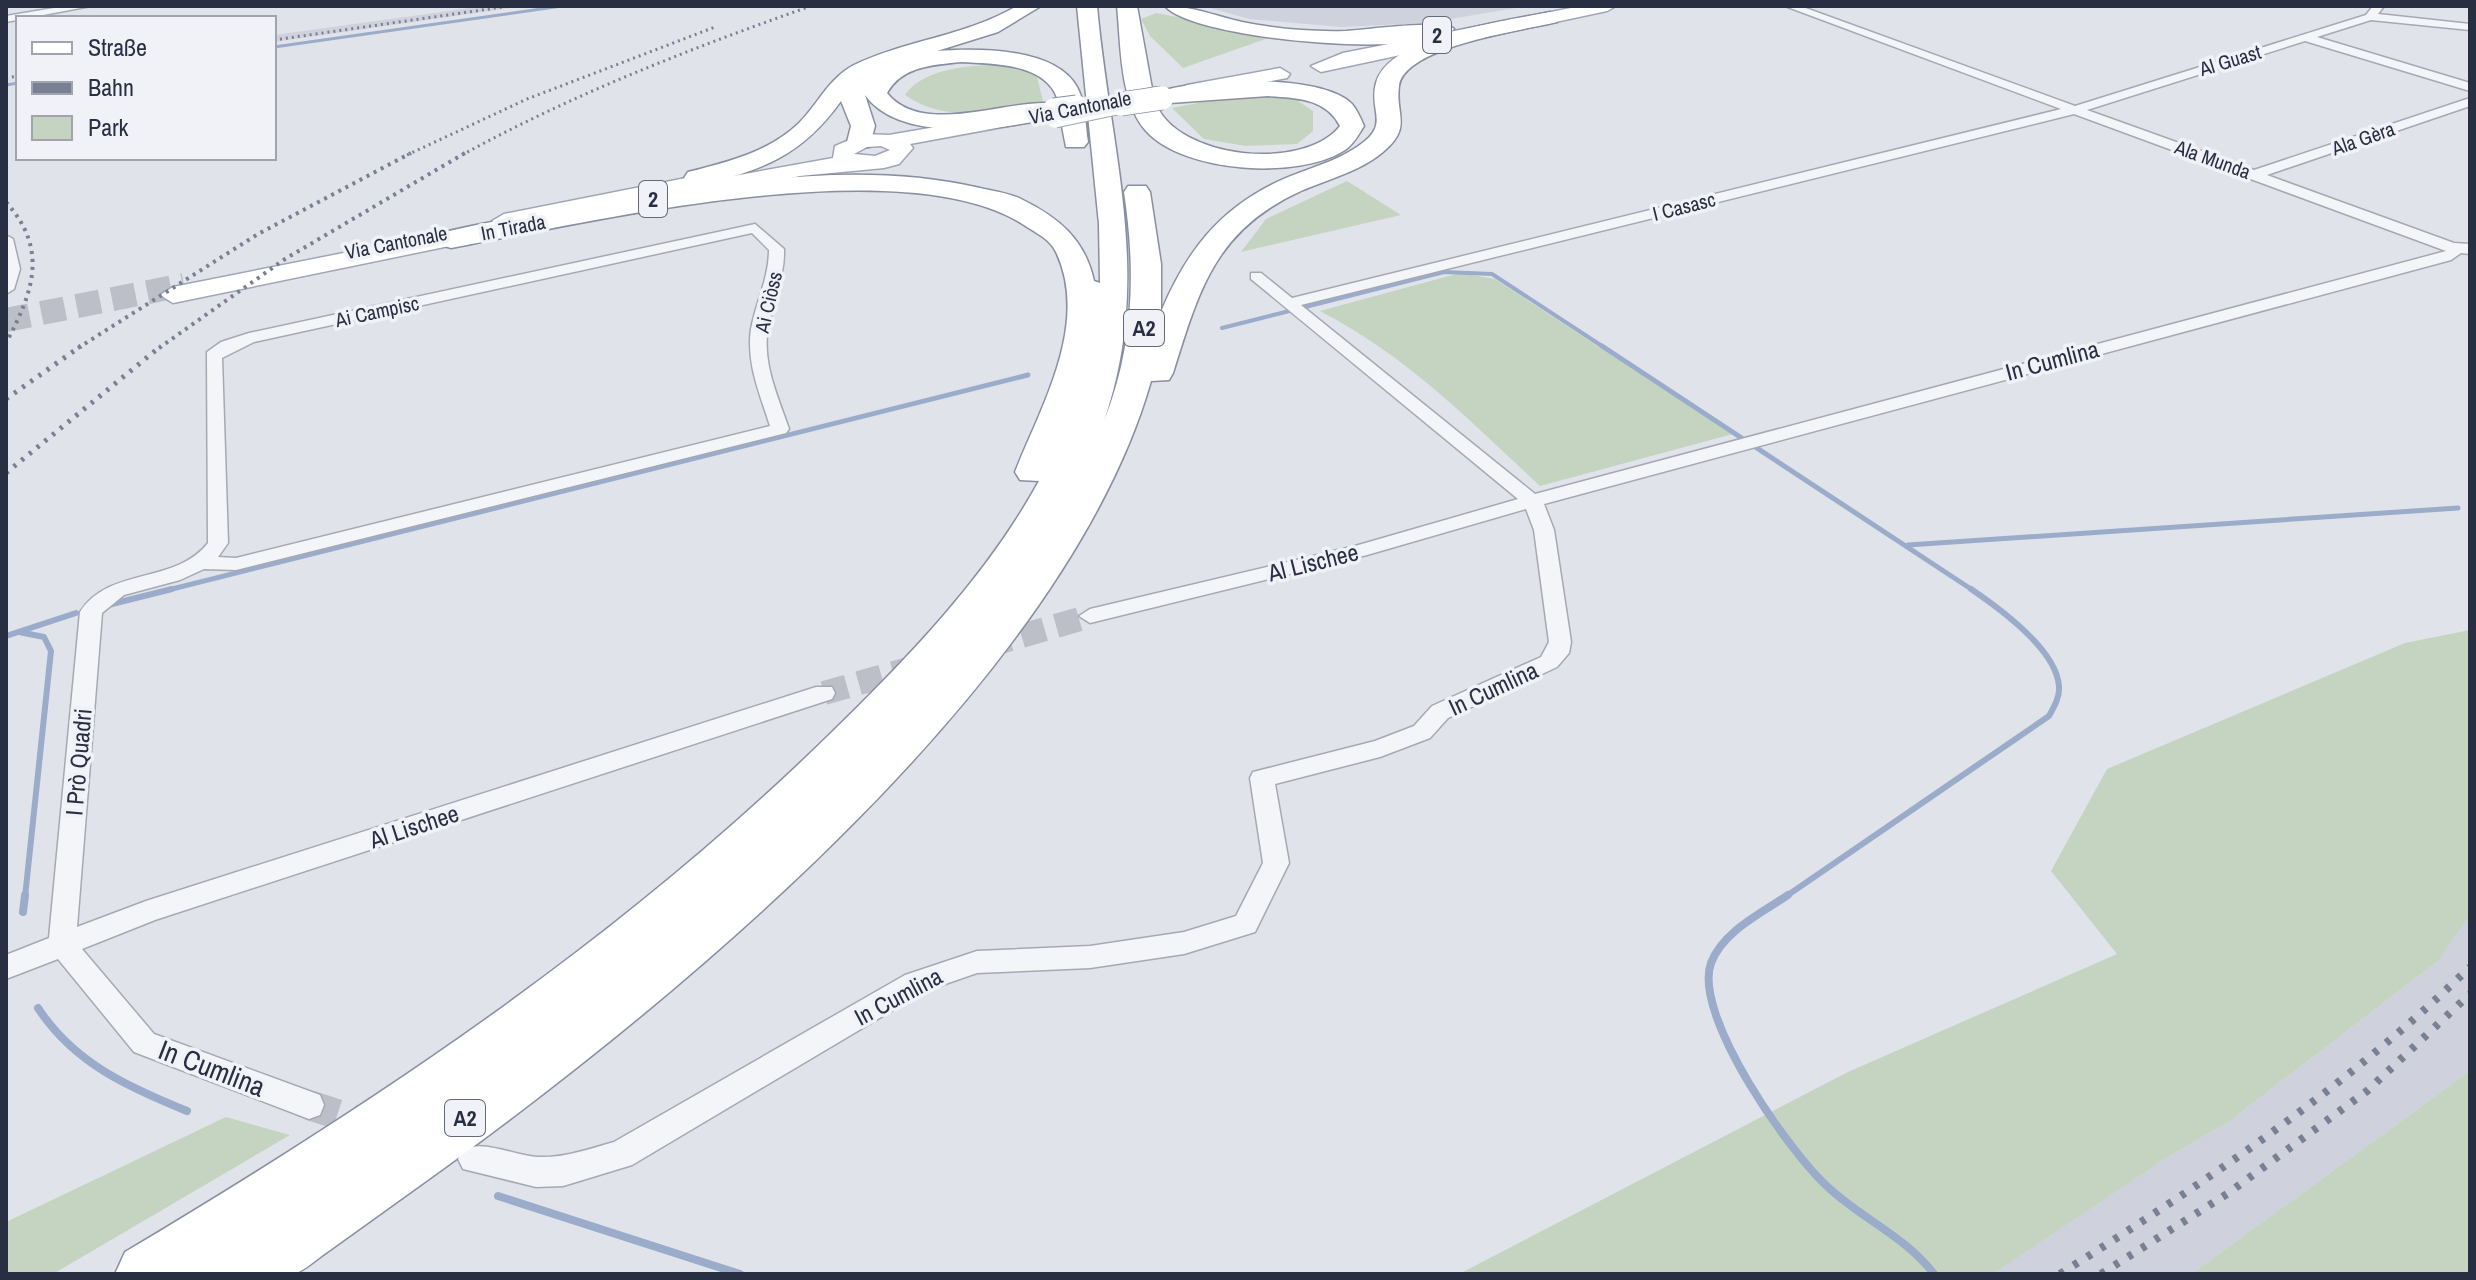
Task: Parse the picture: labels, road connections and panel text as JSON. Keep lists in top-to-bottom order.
{
  "streets": {
    "highway": ["A2"],
    "main road": ["2", "Via Cantonale", "In Tirada"],
    "street": [
      "Al Guast",
      "Ala Gèra",
      "Ala Munda",
      "I Casasc",
      "Ai Ciòss",
      "Ai Campisc",
      "In Cumlina",
      "Al Lischee",
      "I Prò Quadri"
    ]
  },
  "crossings": [
    ["Al Guast", "Ala Munda"],
    ["Al Guast", "I Casasc"],
    ["Via Cantonale", "In Tirada"],
    ["Via Cantonale", "A2"],
    ["Ala Gèra", "Ala Munda"],
    ["Ala Munda", "I Casasc"],
    ["Ala Munda", "In Cumlina"],
    ["In Tirada", "A2"],
    ["Ai Ciòss", "Ai Campisc"],
    ["Ai Ciòss", "I Prò Quadri"],
    ["Ai Campisc", "I Prò Quadri"],
    ["In Cumlina", "Al Lischee"],
    ["In Cumlina", "I Prò Quadri"],
    ["Al Lischee", "I Prò Quadri"]
  ],
  "legend": ["Straße", "Bahn", "Park"]
}
